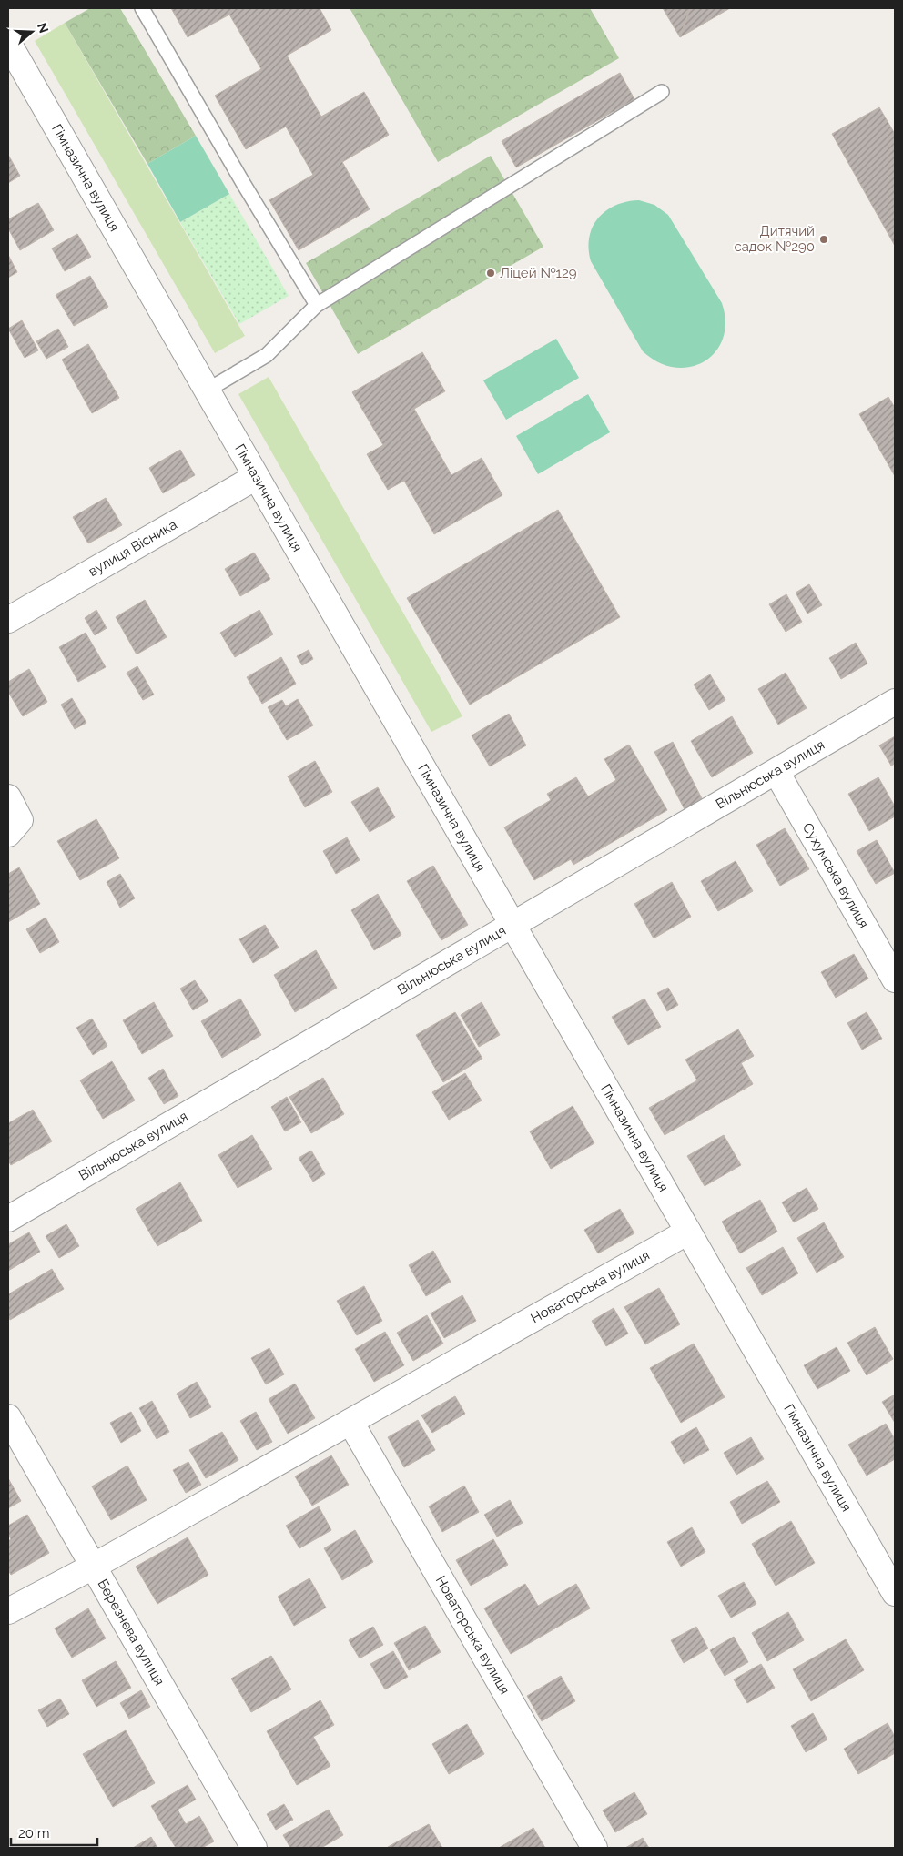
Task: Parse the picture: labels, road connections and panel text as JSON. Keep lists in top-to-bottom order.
{
  "streets": {
    "street": [
      "Гімназична вулиця",
      "вулиця Вісника",
      "Вільнюська вулиця",
      "Сухумська вулиця",
      "Новаторська вулиця",
      "Березнева вулиця"
    ]
  },
  "crossings": [
    ["Гімназична вулиця", "вулиця Вісника"],
    ["Гімназична вулиця", "Вільнюська вулиця"],
    ["Гімназична вулиця", "Новаторська вулиця"],
    ["Вільнюська вулиця", "Сухумська вулиця"],
    ["Новаторська вулиця", "Березнева вулиця"]
  ],
  "places": ["Дитячий садок №290", "Ліцей №129"],
  "scale_bar": "20 m",
  "north": "right"
}
